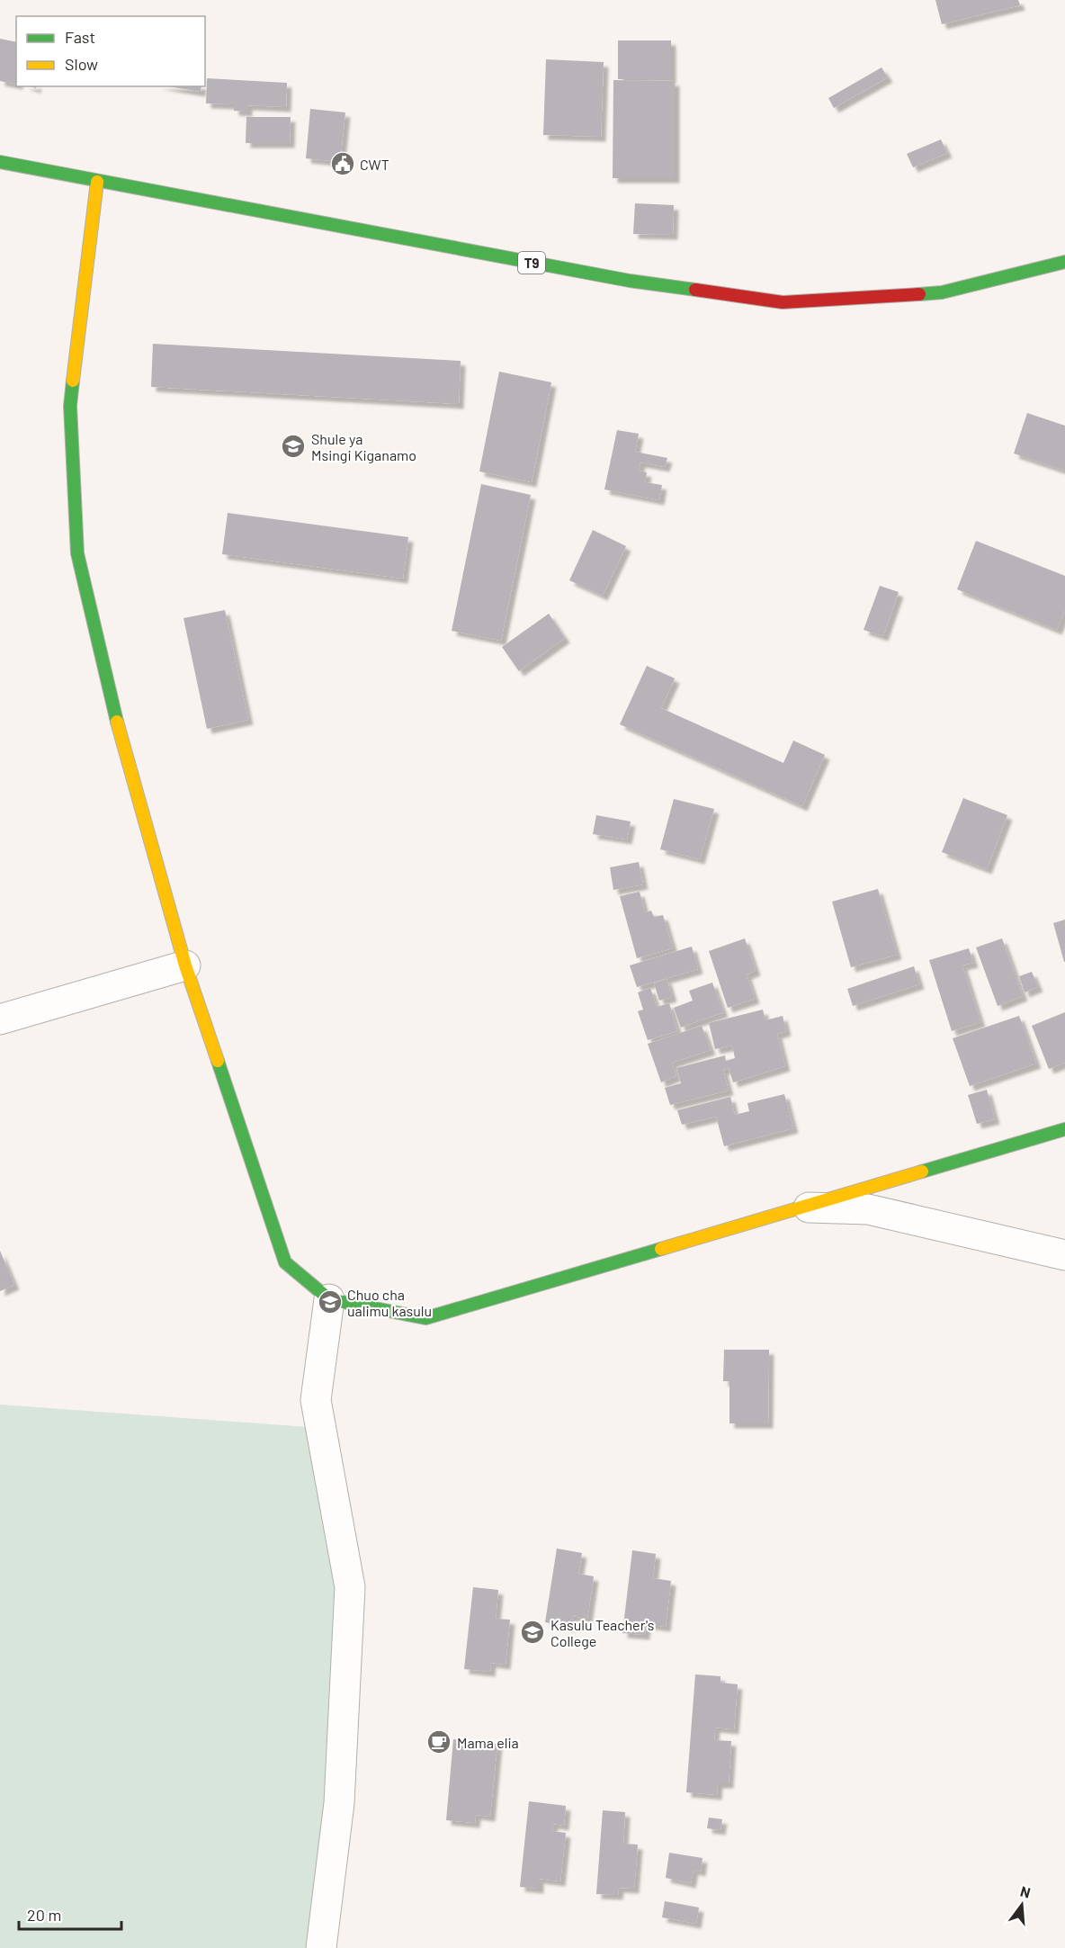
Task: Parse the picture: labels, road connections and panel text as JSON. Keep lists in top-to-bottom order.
{
  "streets": {
    "main road": ["T9"]
  },
  "places": {
    "public building": ["CWT"],
    "school or university": ["Shule ya Msingi Kiganamo", "Chuo cha ualimu kasulu", "Kasulu Teacher's College"],
    "cafe": ["Mama elia"]
  },
  "legend": ["Fast", "Slow"],
  "scale_bar": "20 m",
  "north": "top"
}
